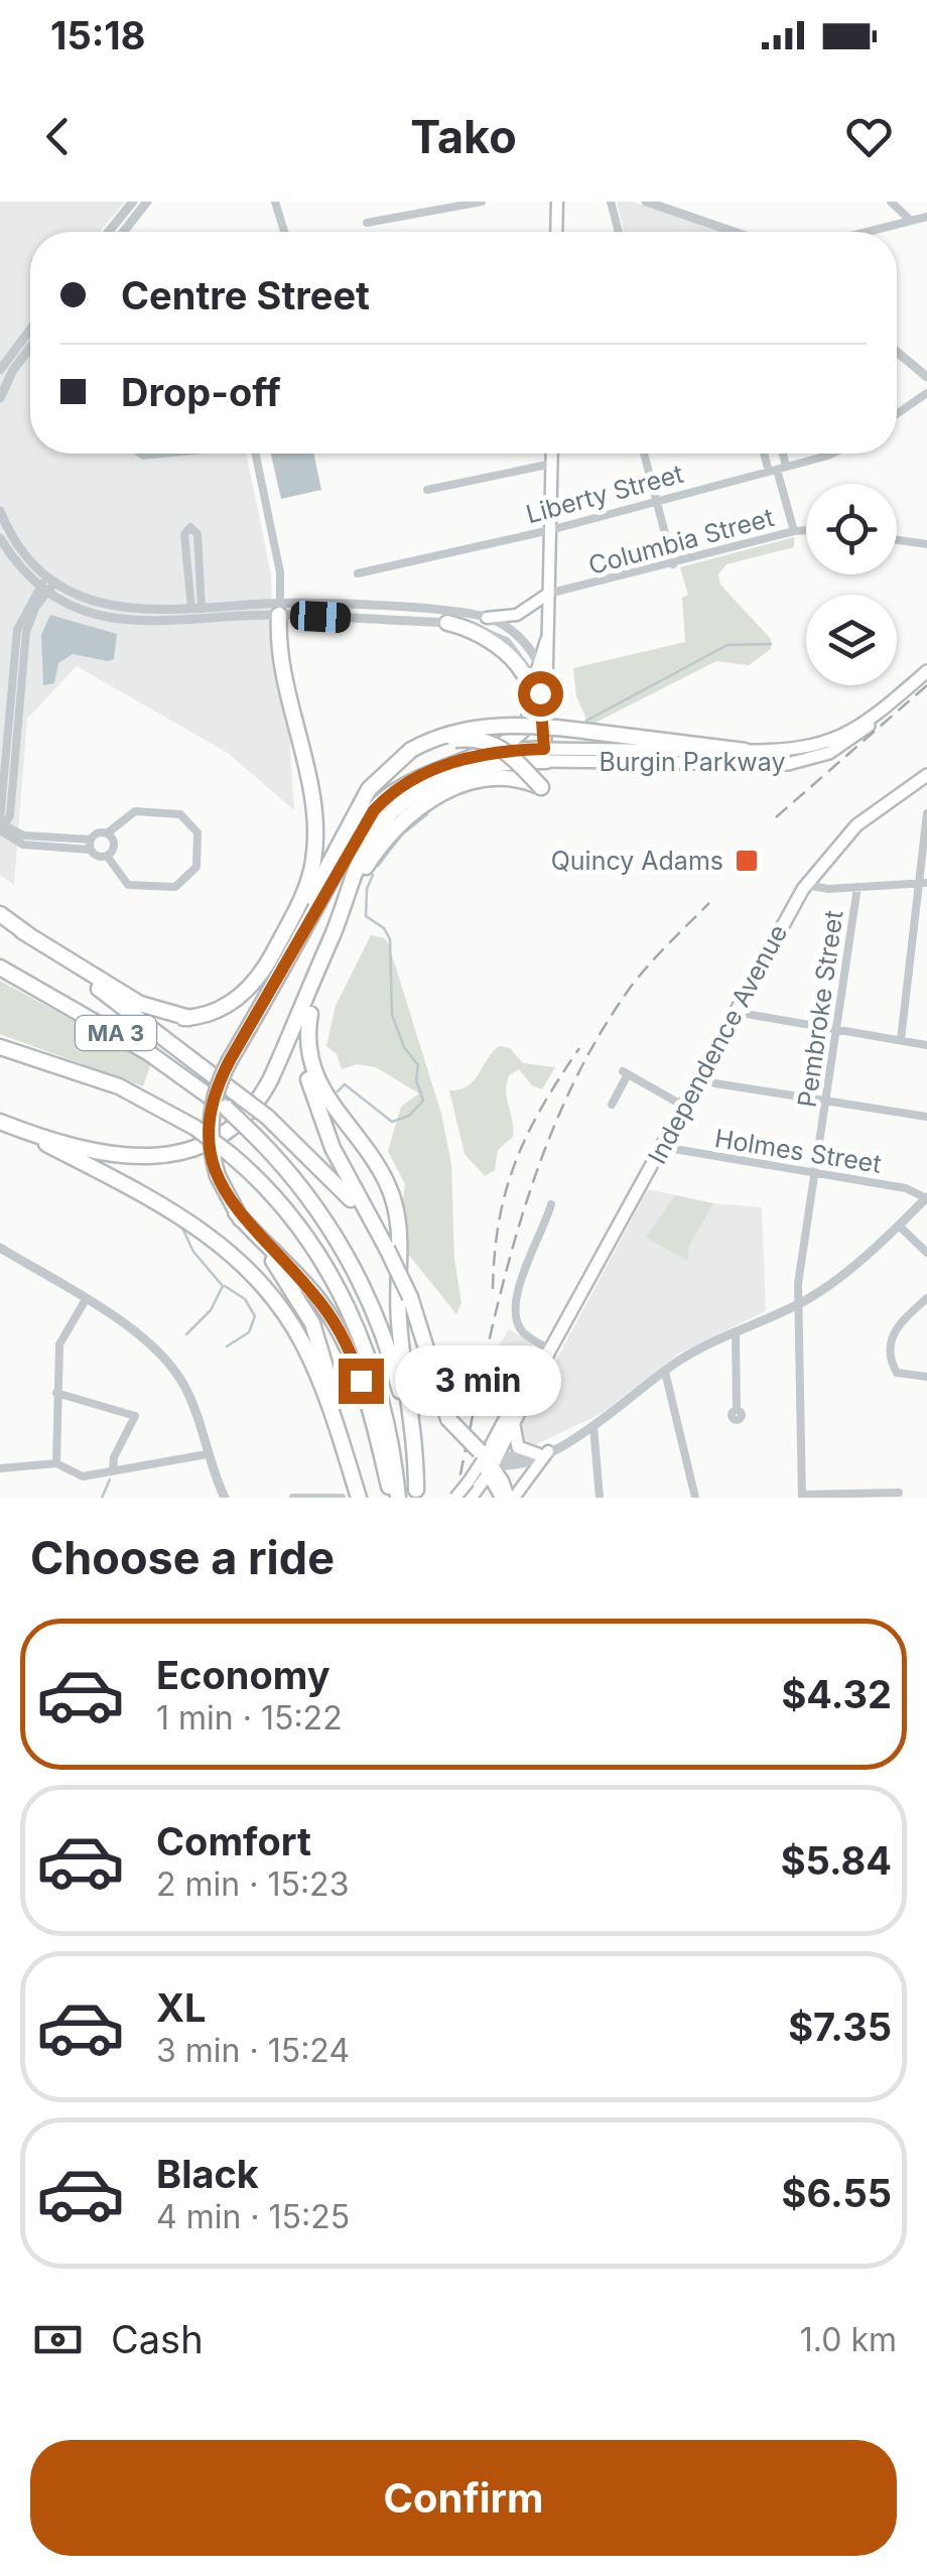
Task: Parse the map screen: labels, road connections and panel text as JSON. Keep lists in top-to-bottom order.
{
  "streets": {
    "highway": ["MA 3"],
    "main road": ["Burgin Parkway", "Independence Avenue"],
    "street": [
      "Liberty Street",
      "Columbia Street",
      "Pembroke Street",
      "Holmes Street"
    ]
  },
  "crossings": [
    ["Pembroke Street", "Holmes Street"],
    ["Independence Avenue", "Holmes Street"]
  ],
  "places": {
    "transit": ["Quincy Adams"]
  },
  "page": {
    "status": "15:18",
    "header": "Tako",
    "banner": ["Centre Street", "Drop-off"],
    "bubble": "3 min",
    "heading": "Choose a ride",
    "list": [
      {
        "name": "Economy",
        "note": "1 min · 15:22",
        "value": "$4.32"
      },
      {
        "name": "Comfort",
        "note": "2 min · 15:23",
        "value": "$5.84"
      },
      {
        "name": "XL",
        "note": "3 min · 15:24",
        "value": "$7.35"
      },
      {
        "name": "Black",
        "note": "4 min · 15:25",
        "value": "$6.55"
      }
    ],
    "pay": ["Cash", "1.0 km"],
    "buttons": "Confirm"
  }
}
